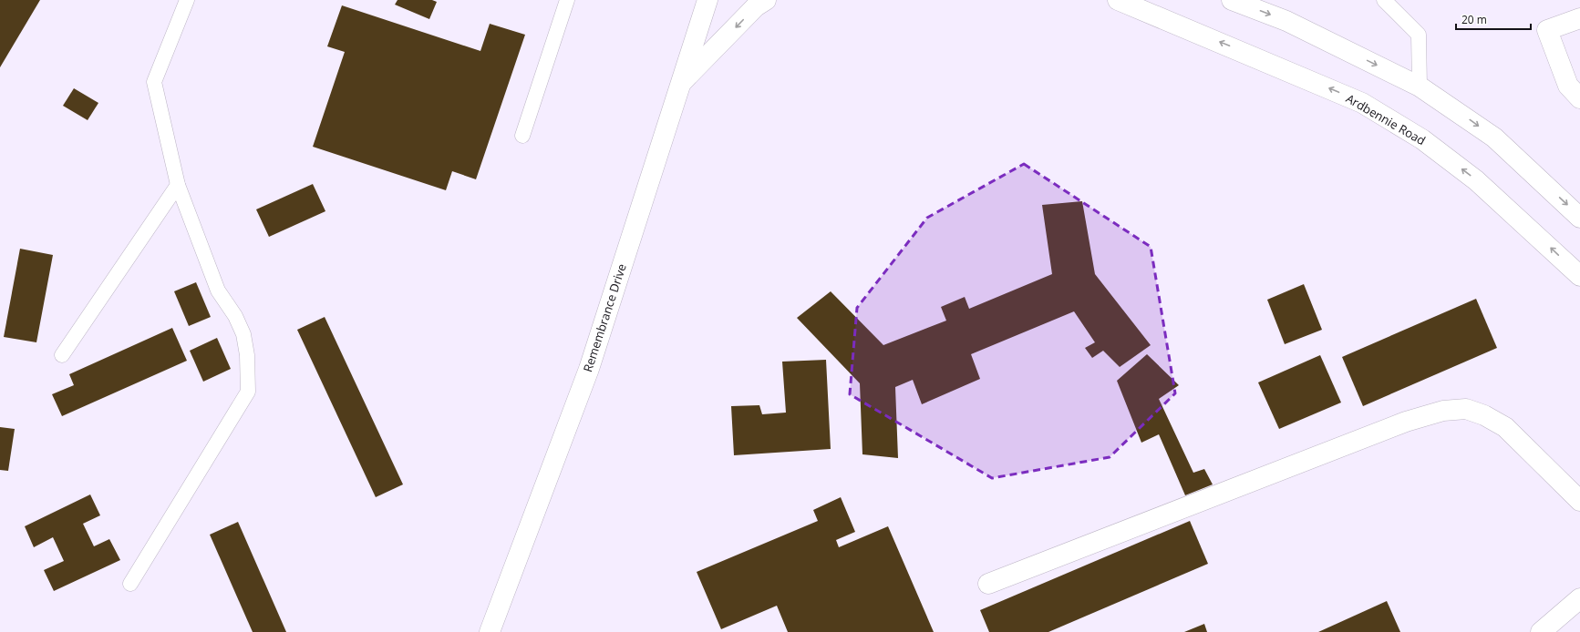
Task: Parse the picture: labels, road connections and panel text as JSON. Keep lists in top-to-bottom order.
{
  "streets": {
    "main road": ["Ardbennie Road", "Remembrance Drive"]
  },
  "scale_bar": "20 m"
}
